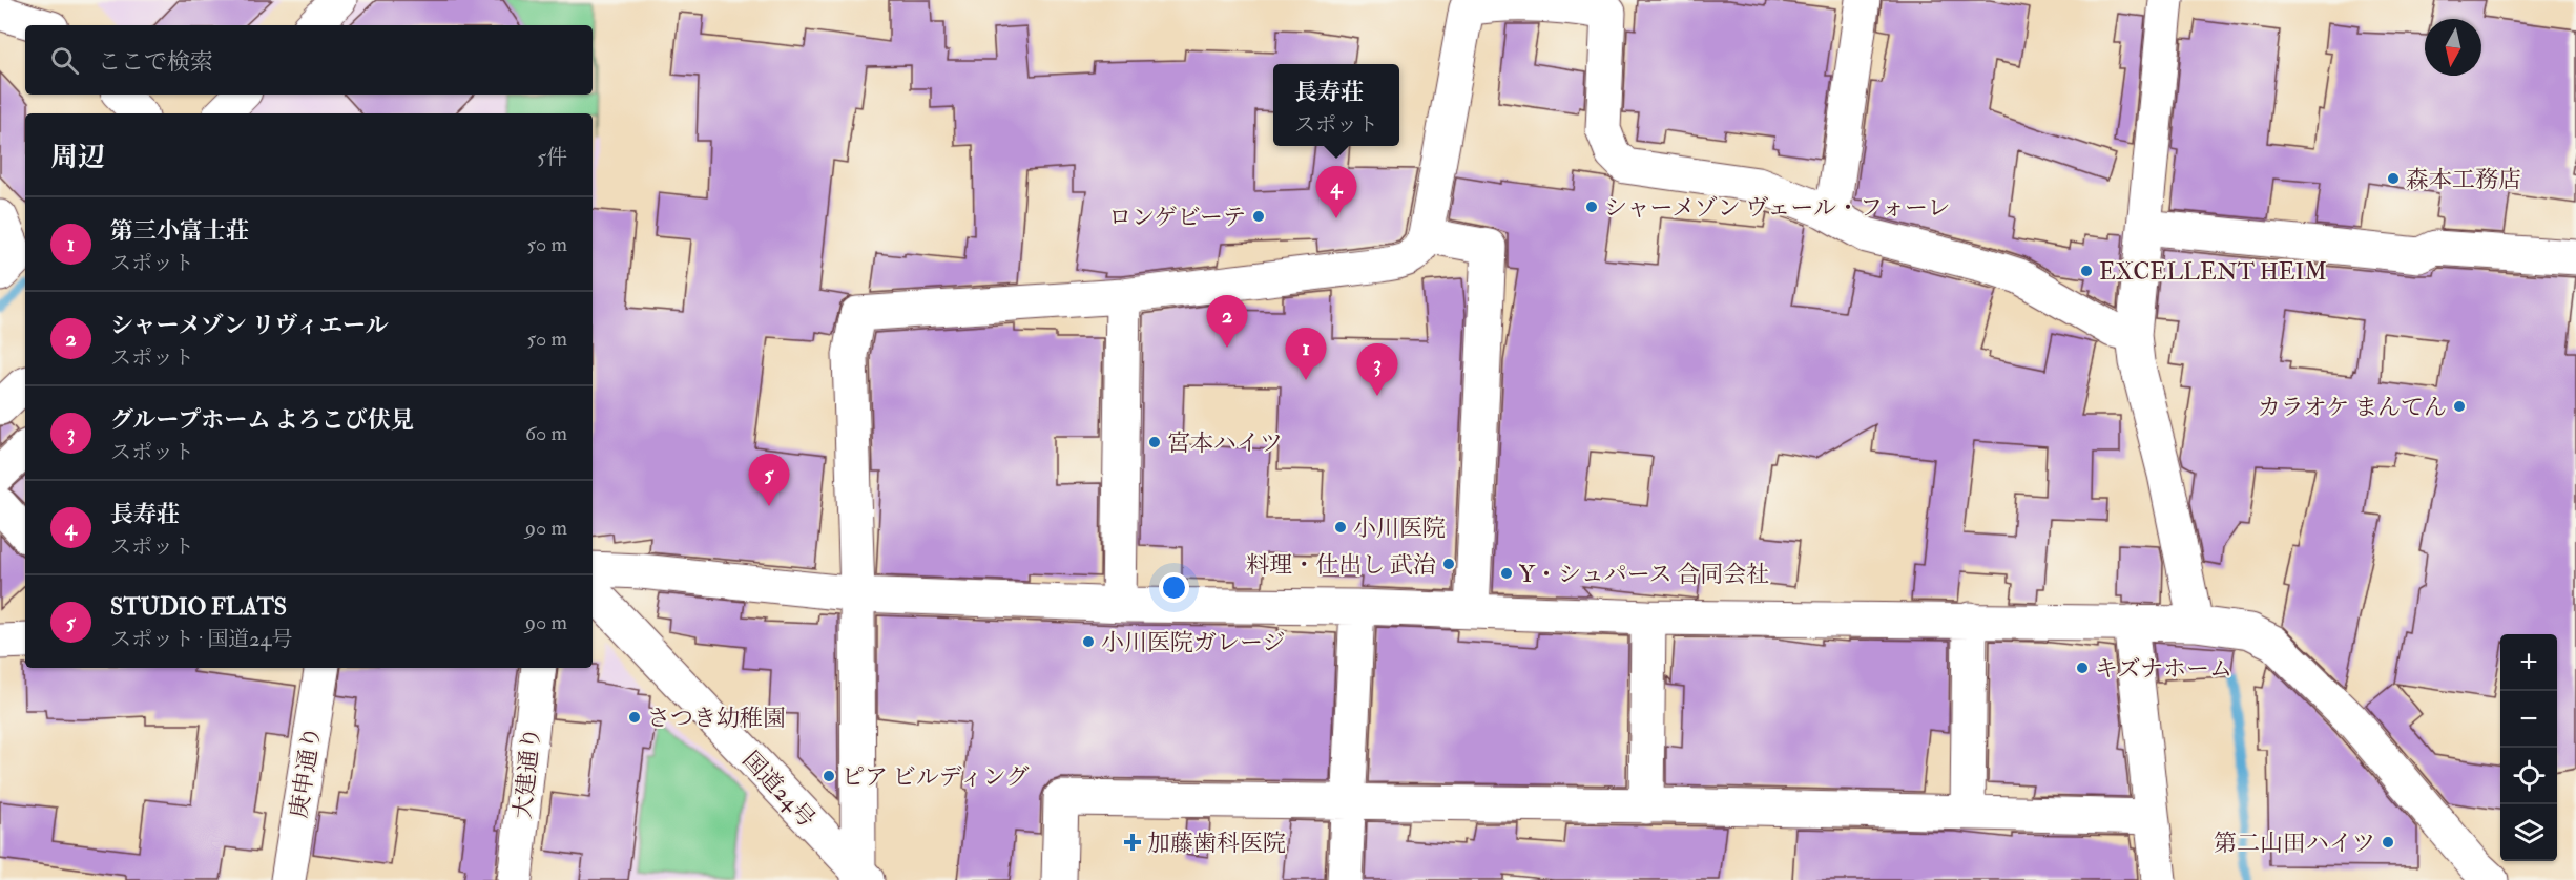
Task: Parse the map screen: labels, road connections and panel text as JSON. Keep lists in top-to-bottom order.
{
  "streets": {
    "main road": ["庚申通り", "大建通り", "国道24号"]
  },
  "places": {
    "other": [
      "森本工務店",
      "シャーメゾン ヴェール・フォーレ",
      "ロンゲビーテ",
      "EXCELLENT HEIM",
      "カラオケ まんてん",
      "宮本ハイツ",
      "小川医院",
      "料理・仕出し 武治",
      "Y・シュパース 合同会社",
      "小川医院ガレージ",
      "キズナホーム",
      "さつき幼稚園",
      "ピア ビルディング",
      "第二山田ハイツ"
    ],
    "health": ["加藤歯科医院"]
  },
  "north": "bottom",
  "page": {
    "search": "ここで検索",
    "popup": ["長寿荘", "スポット"],
    "heading": ["周辺", "5件"],
    "pins": [
      "4",
      "2",
      "1",
      "3",
      "5"
    ],
    "list": [
      {
        "mark": "1",
        "name": "第三小富士荘",
        "note": "スポット",
        "value": "50 m"
      },
      {
        "mark": "2",
        "name": "シャーメゾン リヴィエール",
        "note": "スポット",
        "value": "50 m"
      },
      {
        "mark": "3",
        "name": "グループホーム よろこび伏見",
        "note": "スポット",
        "value": "60 m"
      },
      {
        "mark": "4",
        "name": "長寿荘",
        "note": "スポット",
        "value": "90 m"
      },
      {
        "mark": "5",
        "name": "STUDIO FLATS",
        "note": "スポット · 国道24号",
        "value": "90 m"
      }
    ],
    "map_buttons": ["+", "−"]
  }
}
